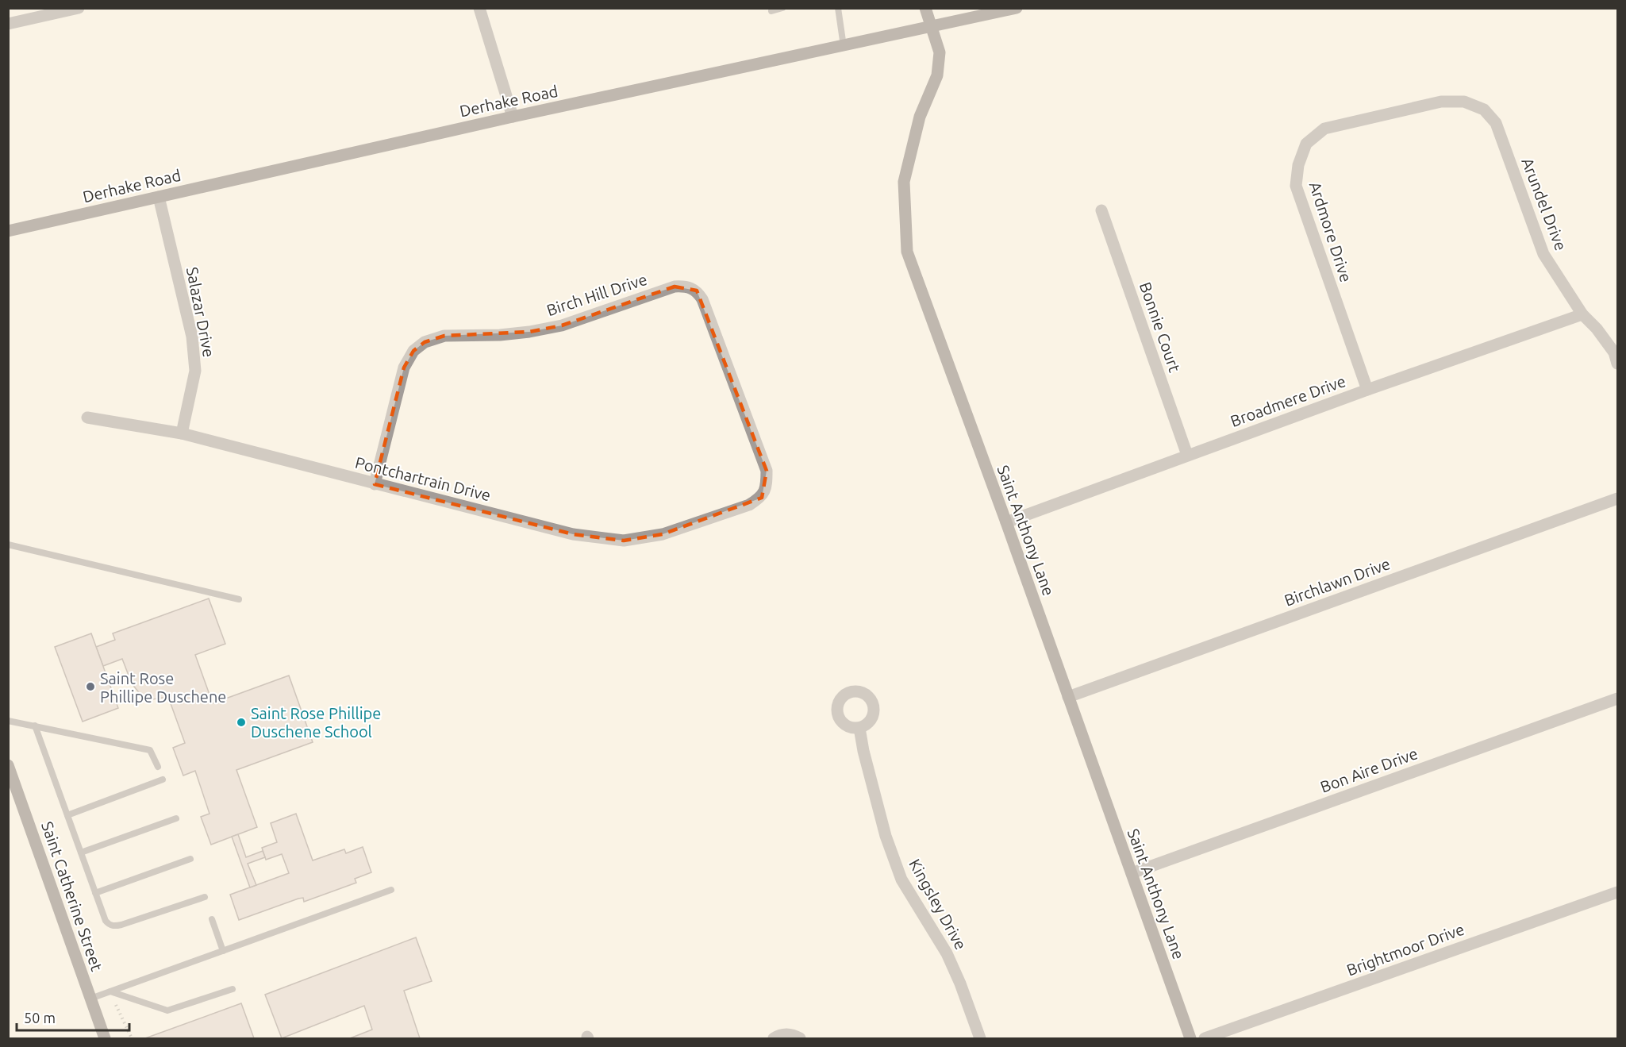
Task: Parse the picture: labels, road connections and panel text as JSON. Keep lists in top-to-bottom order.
{
  "streets": {
    "street": [
      "Derhake Road",
      "Arundel Drive",
      "Ardmore Drive",
      "Birch Hill Drive",
      "Salazar Drive",
      "Bonnie Court",
      "Broadmere Drive",
      "Pontchartrain Drive",
      "Saint Anthony Lane",
      "Birchlawn Drive",
      "Bon Aire Drive",
      "Saint Catherine Street",
      "Kingsley Drive",
      "Brightmoor Drive"
    ]
  },
  "crossings": [
    ["Derhake Road", "Salazar Drive"],
    ["Derhake Road", "Saint Anthony Lane"],
    ["Arundel Drive", "Ardmore Drive"],
    ["Arundel Drive", "Broadmere Drive"],
    ["Ardmore Drive", "Broadmere Drive"],
    ["Birch Hill Drive", "Pontchartrain Drive"],
    ["Salazar Drive", "Pontchartrain Drive"],
    ["Bonnie Court", "Broadmere Drive"],
    ["Broadmere Drive", "Saint Anthony Lane"],
    ["Saint Anthony Lane", "Birchlawn Drive"],
    ["Saint Anthony Lane", "Bon Aire Drive"]
  ],
  "places": ["Saint Rose Phillipe Duschene", "Saint Rose Phillipe Duschene School"],
  "scale_bar": "50 m"
}
